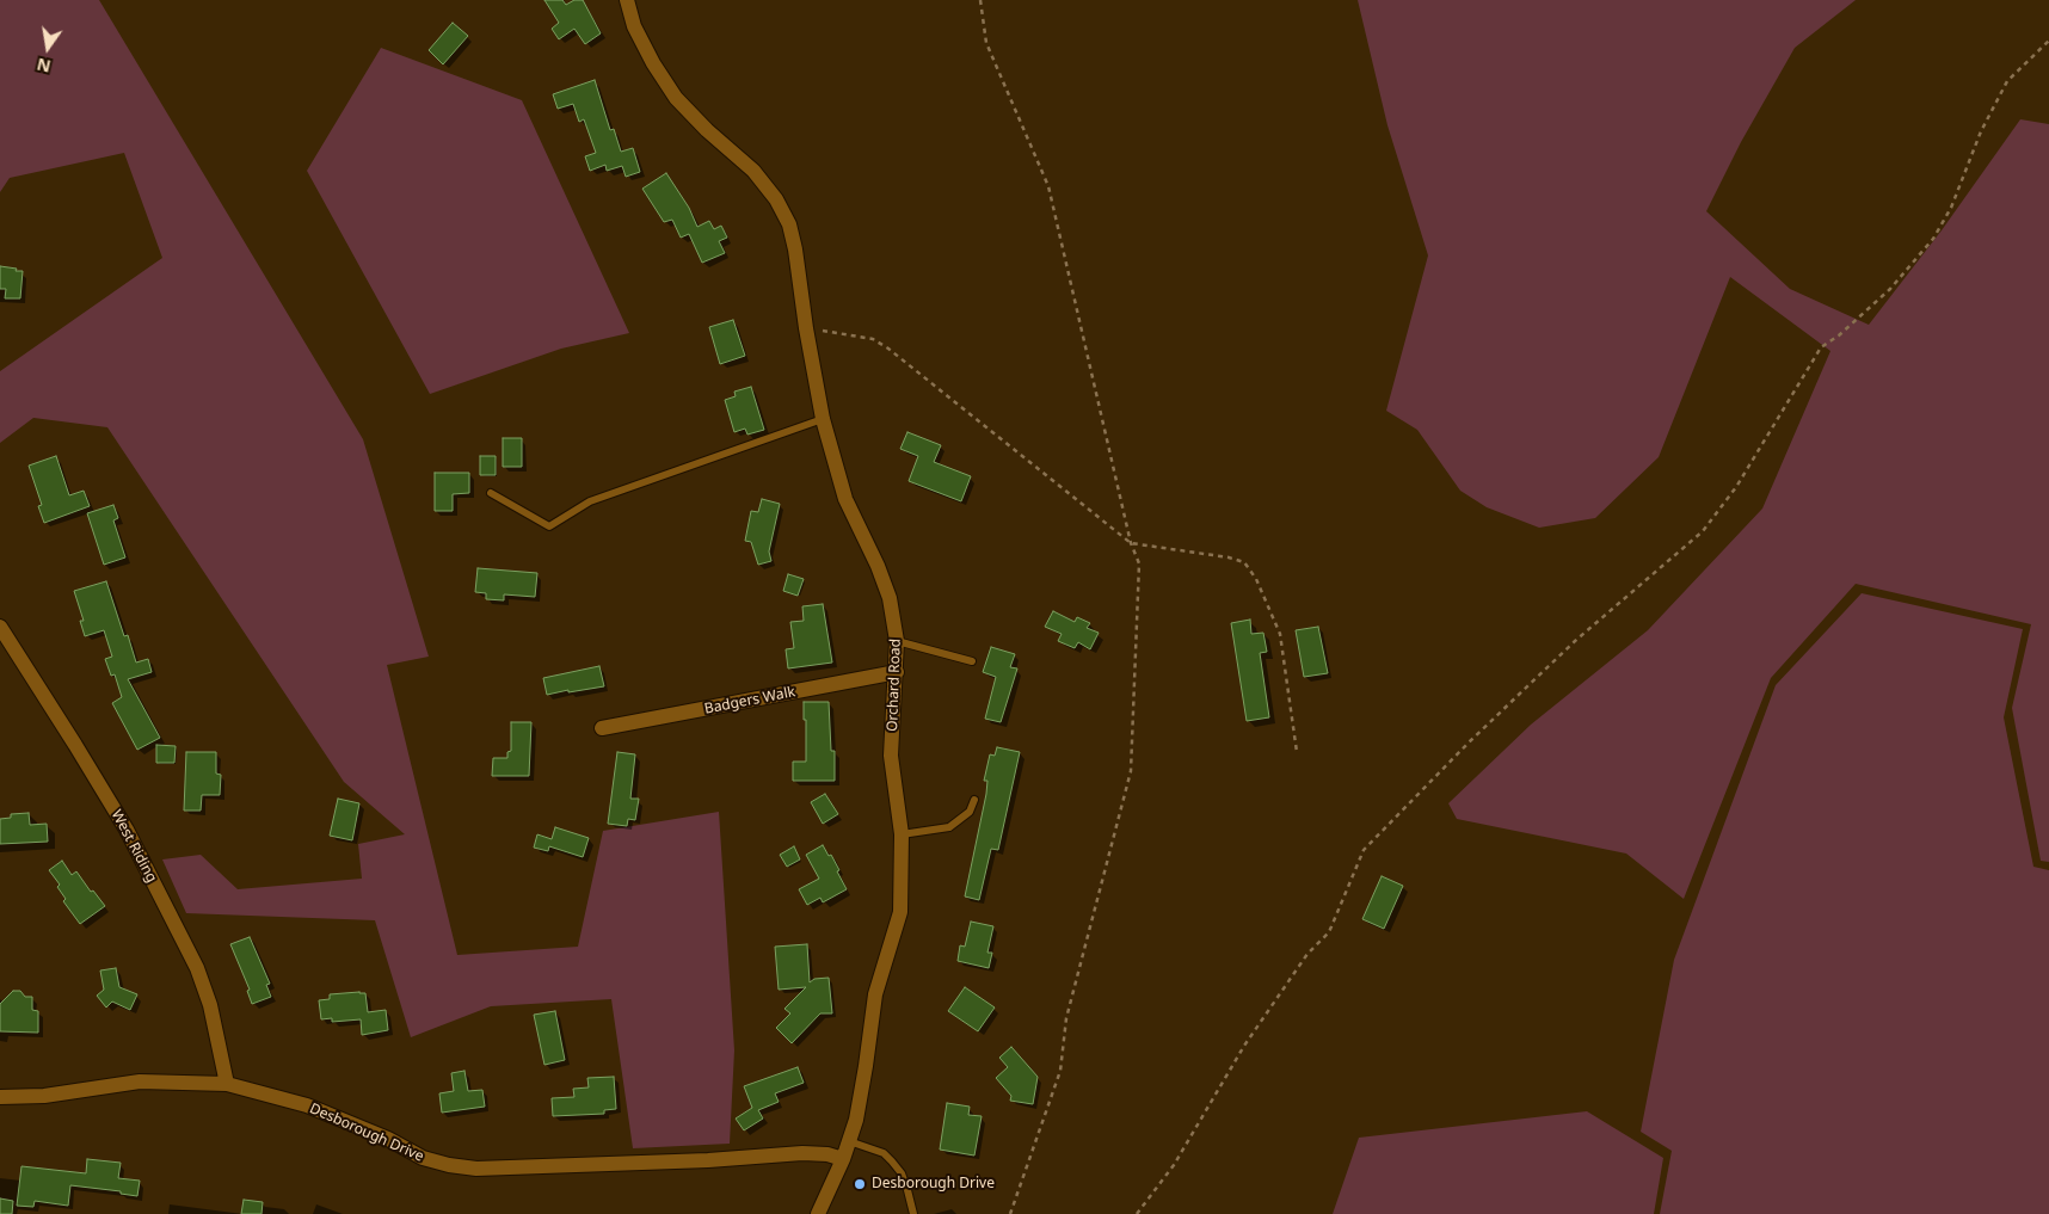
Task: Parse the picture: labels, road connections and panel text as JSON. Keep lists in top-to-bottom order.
{
  "streets": {
    "street": [
      "Orchard Road",
      "Badgers Walk",
      "West Riding",
      "Desborough Drive"
    ]
  },
  "crossings": [
    ["Orchard Road", "Badgers Walk"],
    ["Orchard Road", "Desborough Drive"],
    ["West Riding", "Desborough Drive"]
  ],
  "places": ["Desborough Drive"],
  "north": "bottom"
}
